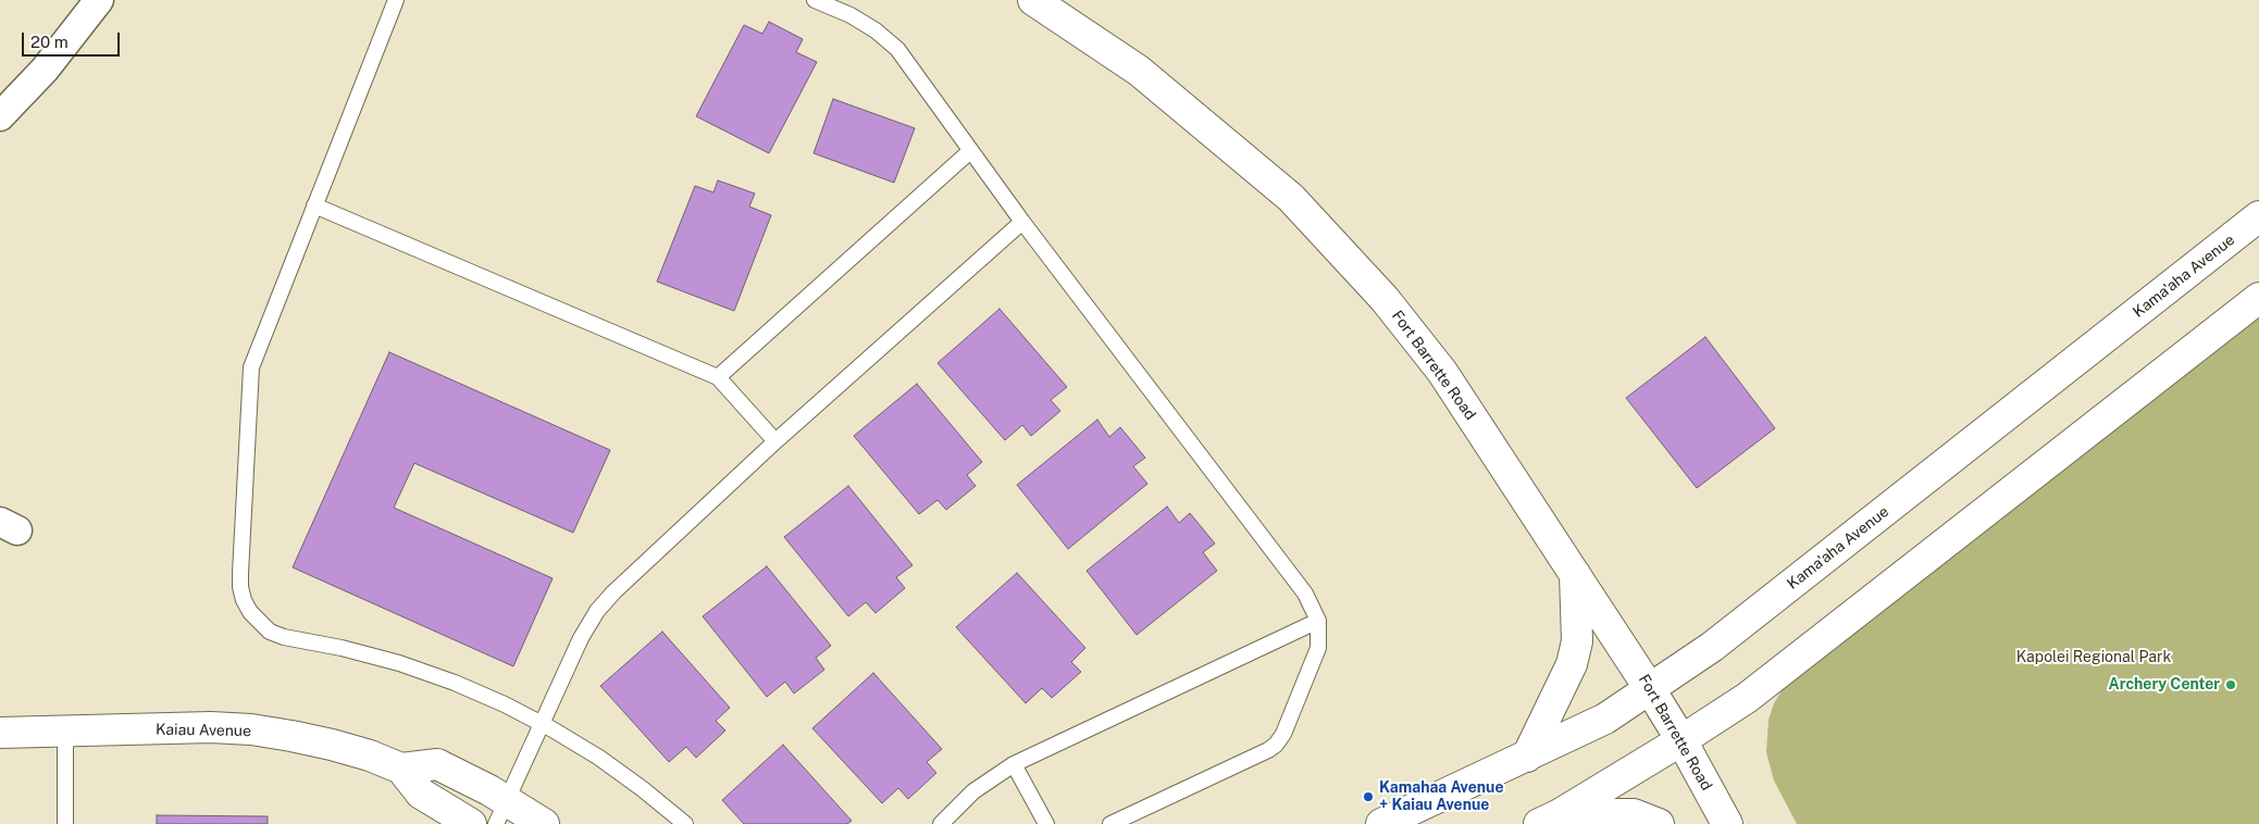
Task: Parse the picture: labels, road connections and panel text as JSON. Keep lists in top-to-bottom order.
{
  "streets": {
    "street": ["Kama'aha Avenue", "Fort Barrette Road", "Kaiau Avenue"]
  },
  "crossings": [
    ["Kama'aha Avenue", "Fort Barrette Road"]
  ],
  "parks": ["Kapolei Regional Park"],
  "places": ["Archery Center", "Kamahaa Avenue + Kaiau Avenue"],
  "scale_bar": "20 m"
}
